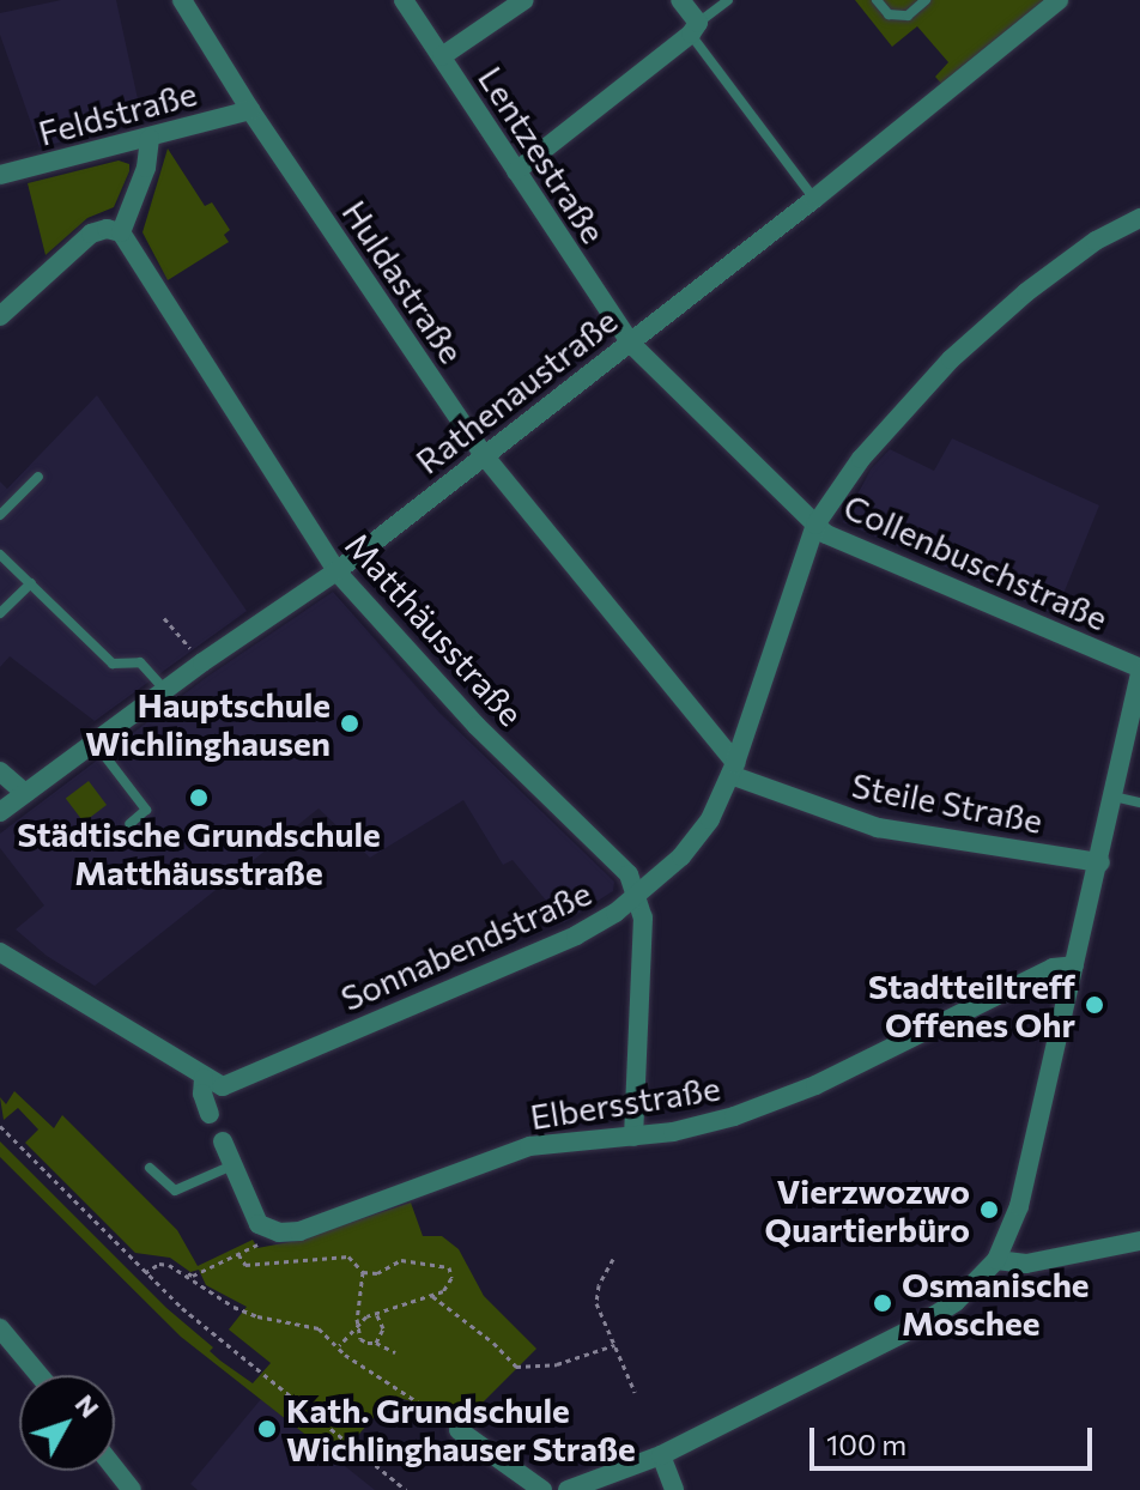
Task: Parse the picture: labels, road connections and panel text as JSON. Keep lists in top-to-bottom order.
{
  "streets": {
    "street": [
      "Feldstraße",
      "Lentzestraße",
      "Huldastraße",
      "Rathenaustraße",
      "Collenbuschstraße",
      "Matthäusstraße",
      "Steile Straße",
      "Sonnabendstraße",
      "Elbersstraße"
    ]
  },
  "crossings": [
    ["Feldstraße", "Huldastraße"],
    ["Lentzestraße", "Rathenaustraße"],
    ["Lentzestraße", "Collenbuschstraße"],
    ["Huldastraße", "Rathenaustraße"],
    ["Huldastraße", "Steile Straße"],
    ["Huldastraße", "Sonnabendstraße"],
    ["Rathenaustraße", "Collenbuschstraße"],
    ["Rathenaustraße", "Matthäusstraße"],
    ["Collenbuschstraße", "Sonnabendstraße"],
    ["Matthäusstraße", "Sonnabendstraße"],
    ["Steile Straße", "Sonnabendstraße"]
  ],
  "places": [
    "Hauptschule Wichlinghausen",
    "Städtische Grundschule Matthäusstraße",
    "Stadtteiltreff Offenes Ohr",
    "Vierzwozwo Quartierbüro",
    "Osmanische Moschee",
    "Kath. Grundschule Wichlinghauser Straße"
  ],
  "scale_bar": "100 m",
  "north": "top right"
}
